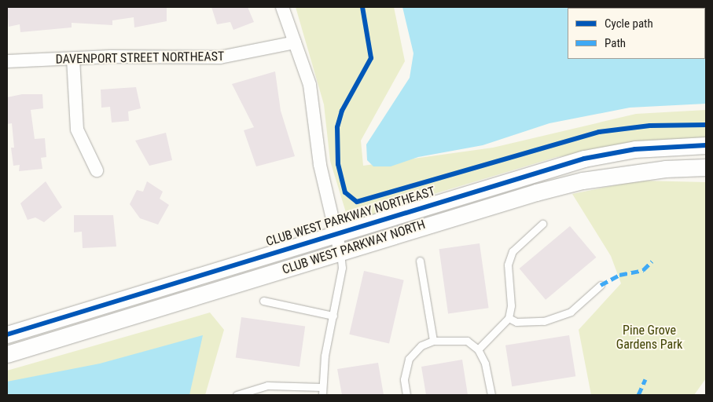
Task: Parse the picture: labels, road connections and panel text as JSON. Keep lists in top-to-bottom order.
{
  "streets": {
    "street": ["DAVENPORT STREET NORTHEAST", "CLUB WEST PARKWAY NORTHEAST", "CLUB WEST PARKWAY NORTH"]
  },
  "parks": ["Pine Grove Gardens Park"],
  "legend": ["Cycle path", "Path"]
}
